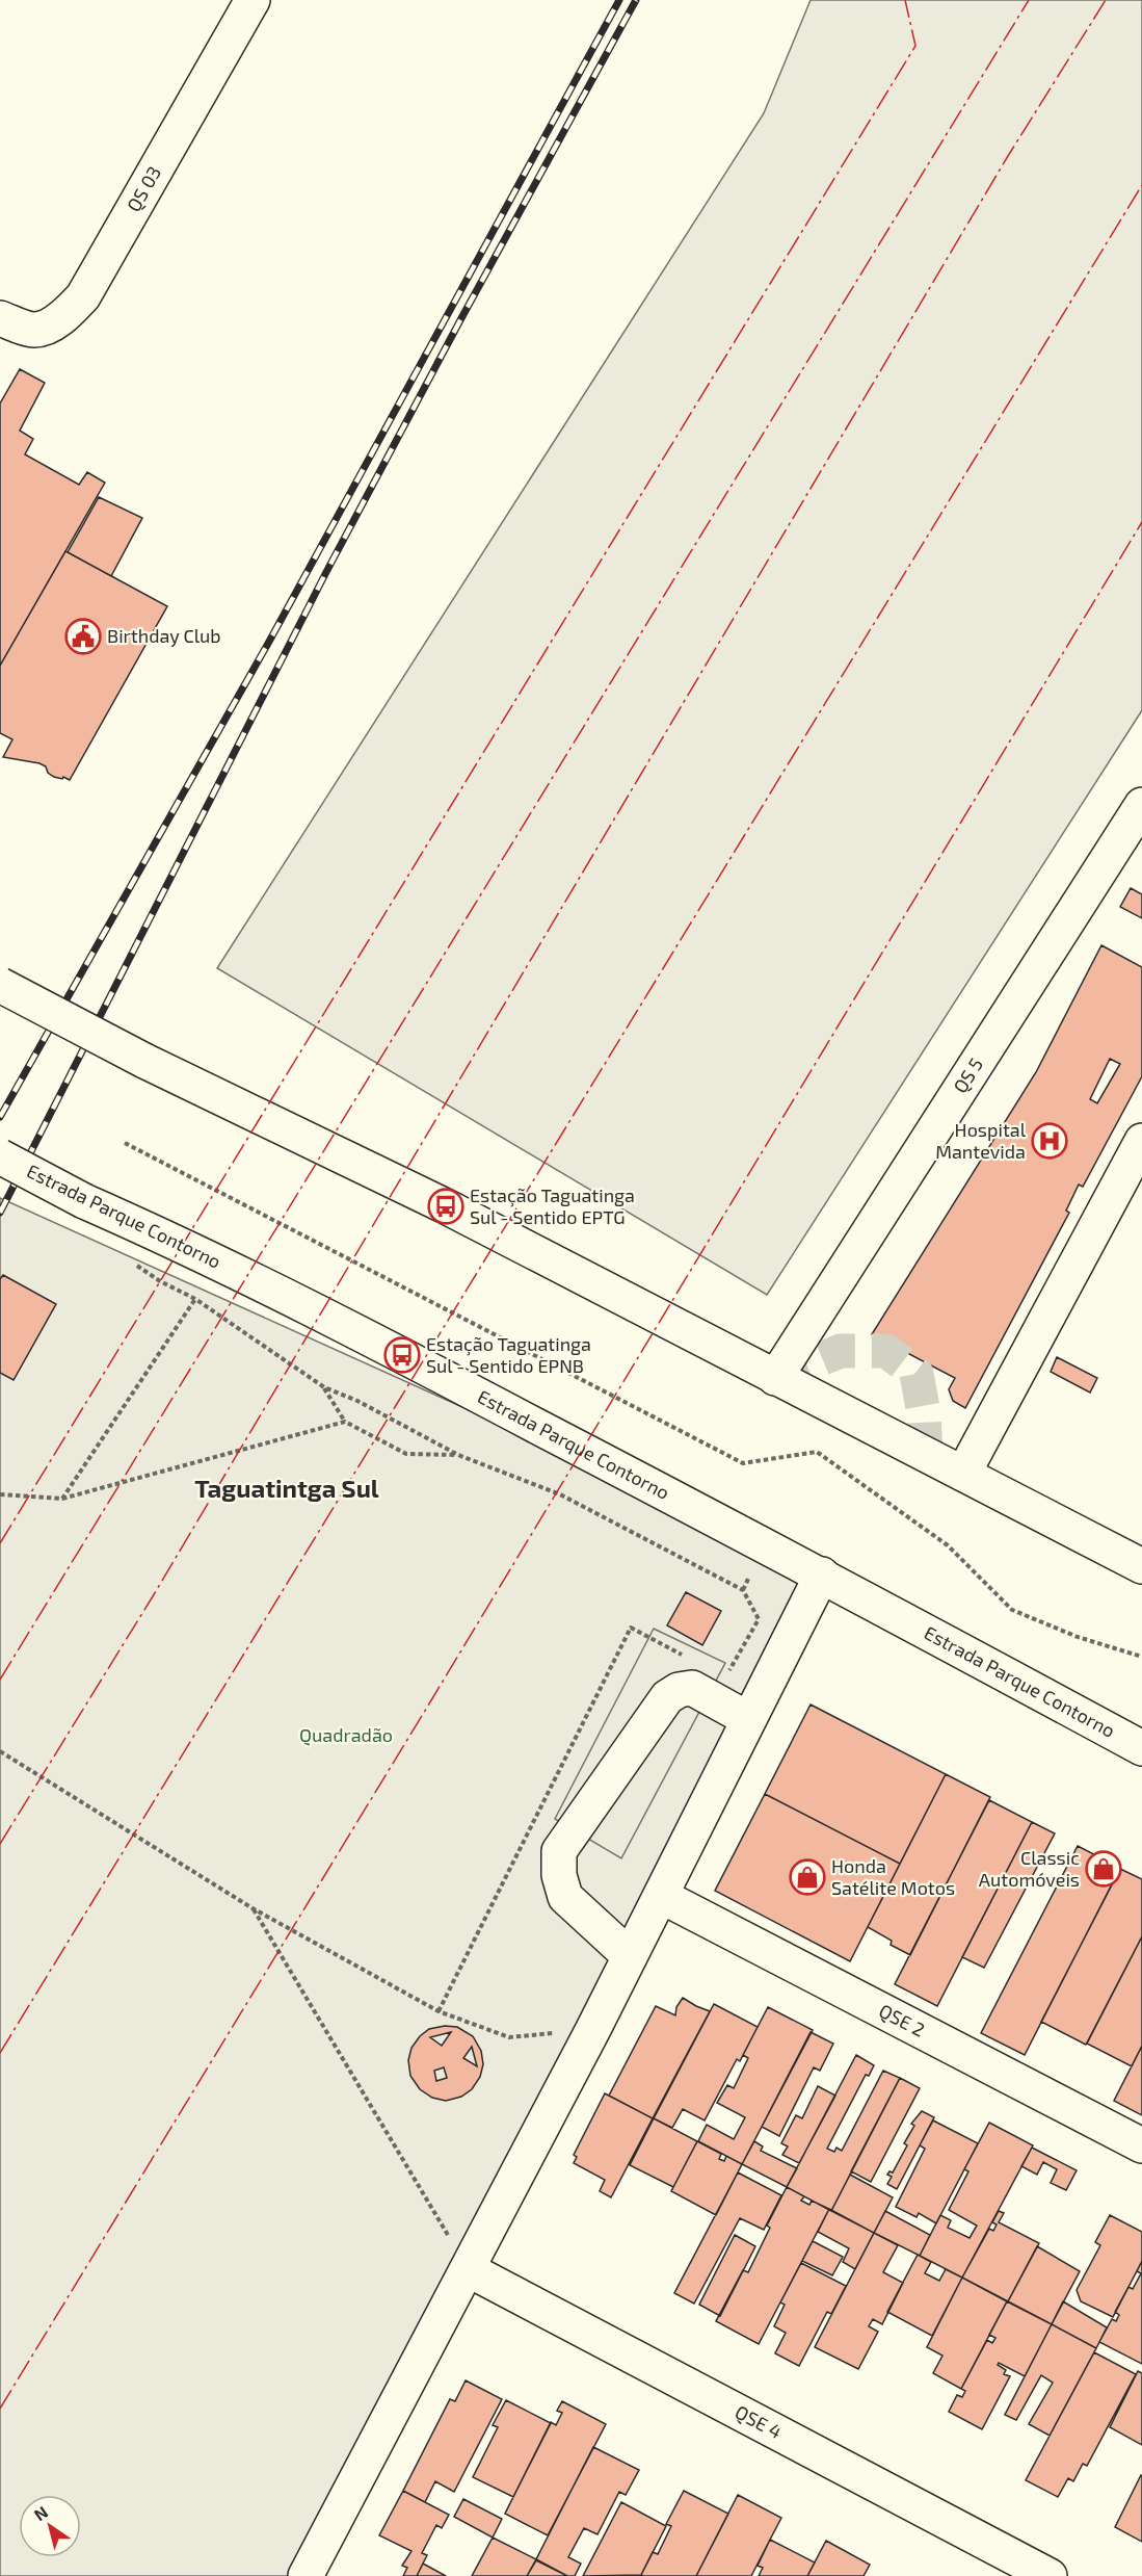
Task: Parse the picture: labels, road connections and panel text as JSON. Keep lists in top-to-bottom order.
{
  "streets": {
    "main road": [
      "QS 03",
      "QS 5",
      "Estrada Parque Contorno",
      "QSE 2",
      "QSE 4"
    ]
  },
  "districts": ["Taguatintga Sul"],
  "parks": ["Quadradão"],
  "places": {
    "public building": ["Birthday Club"],
    "hospital": ["Hospital Mantevida"],
    "bus stop": ["Estação Taguatinga Sul - Sentido EPTG", "Estação Taguatinga Sul - Sentido EPNB"],
    "shop": ["Classic Automóveis", "Honda Satélite Motos"]
  },
  "north": "top left"
}
